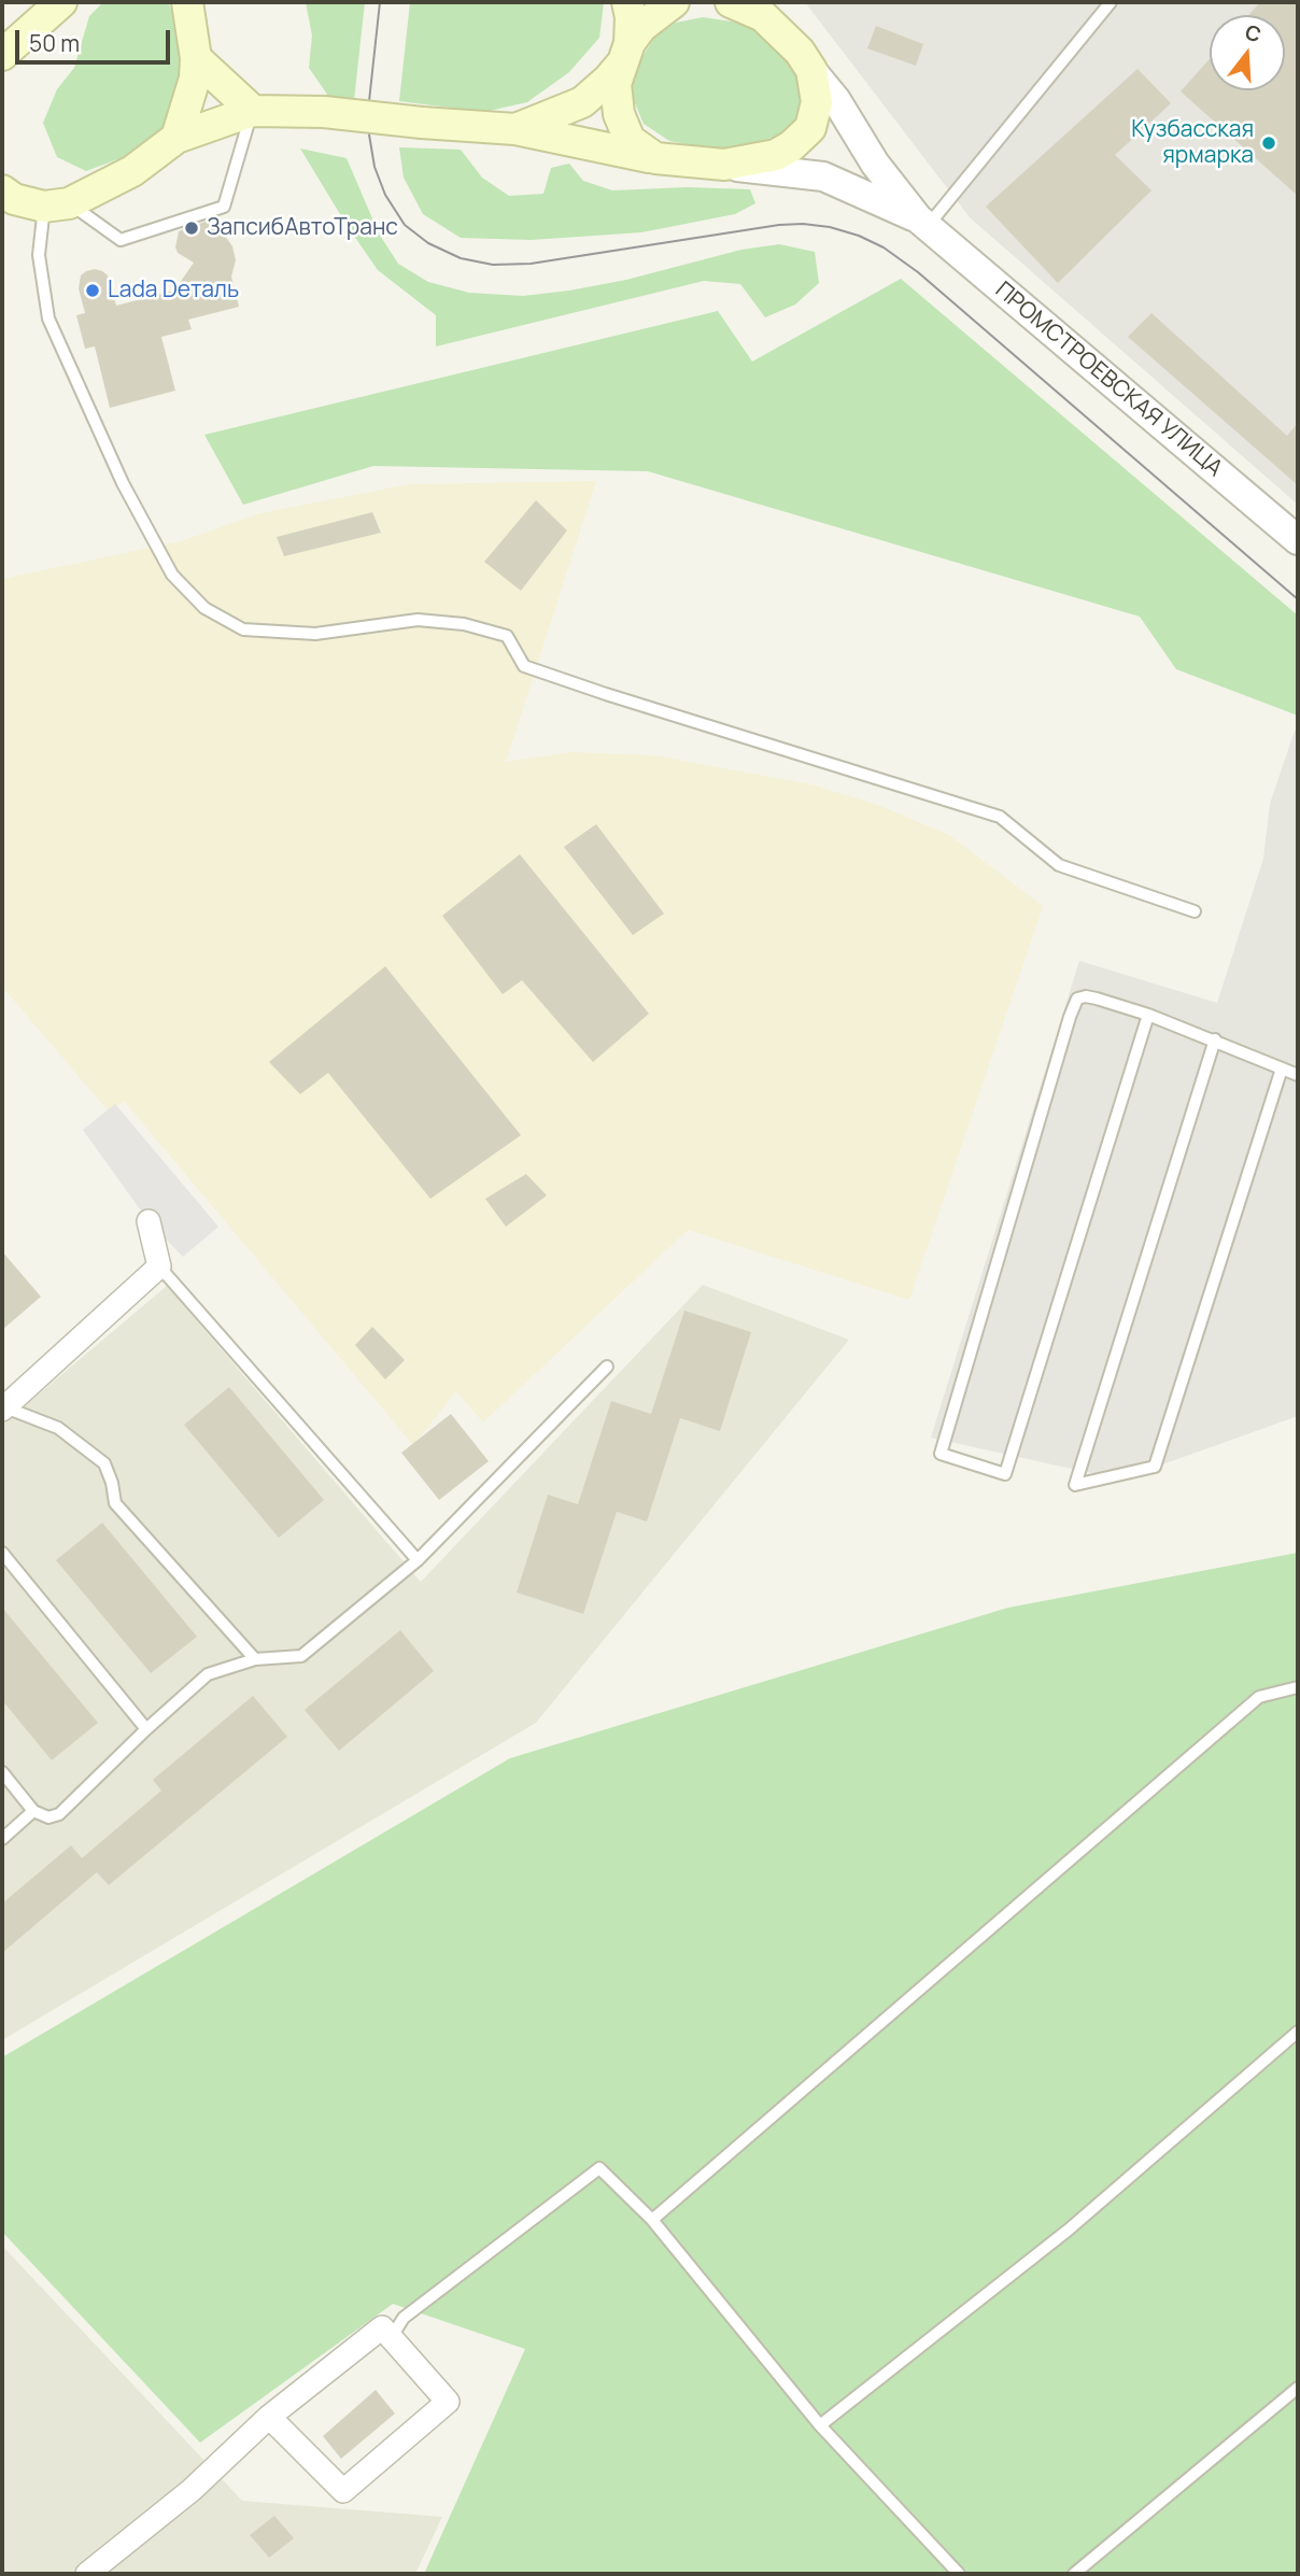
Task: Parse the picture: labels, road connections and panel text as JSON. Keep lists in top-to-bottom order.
{
  "streets": {
    "street": ["ПРОМСТРОЕВСКАЯ УЛИЦА"]
  },
  "places": ["Кузбасская ярмарка", "ЗапсибАвтоТранс", "Lada Dеталь"],
  "scale_bar": "50 m",
  "north": "top"
}
